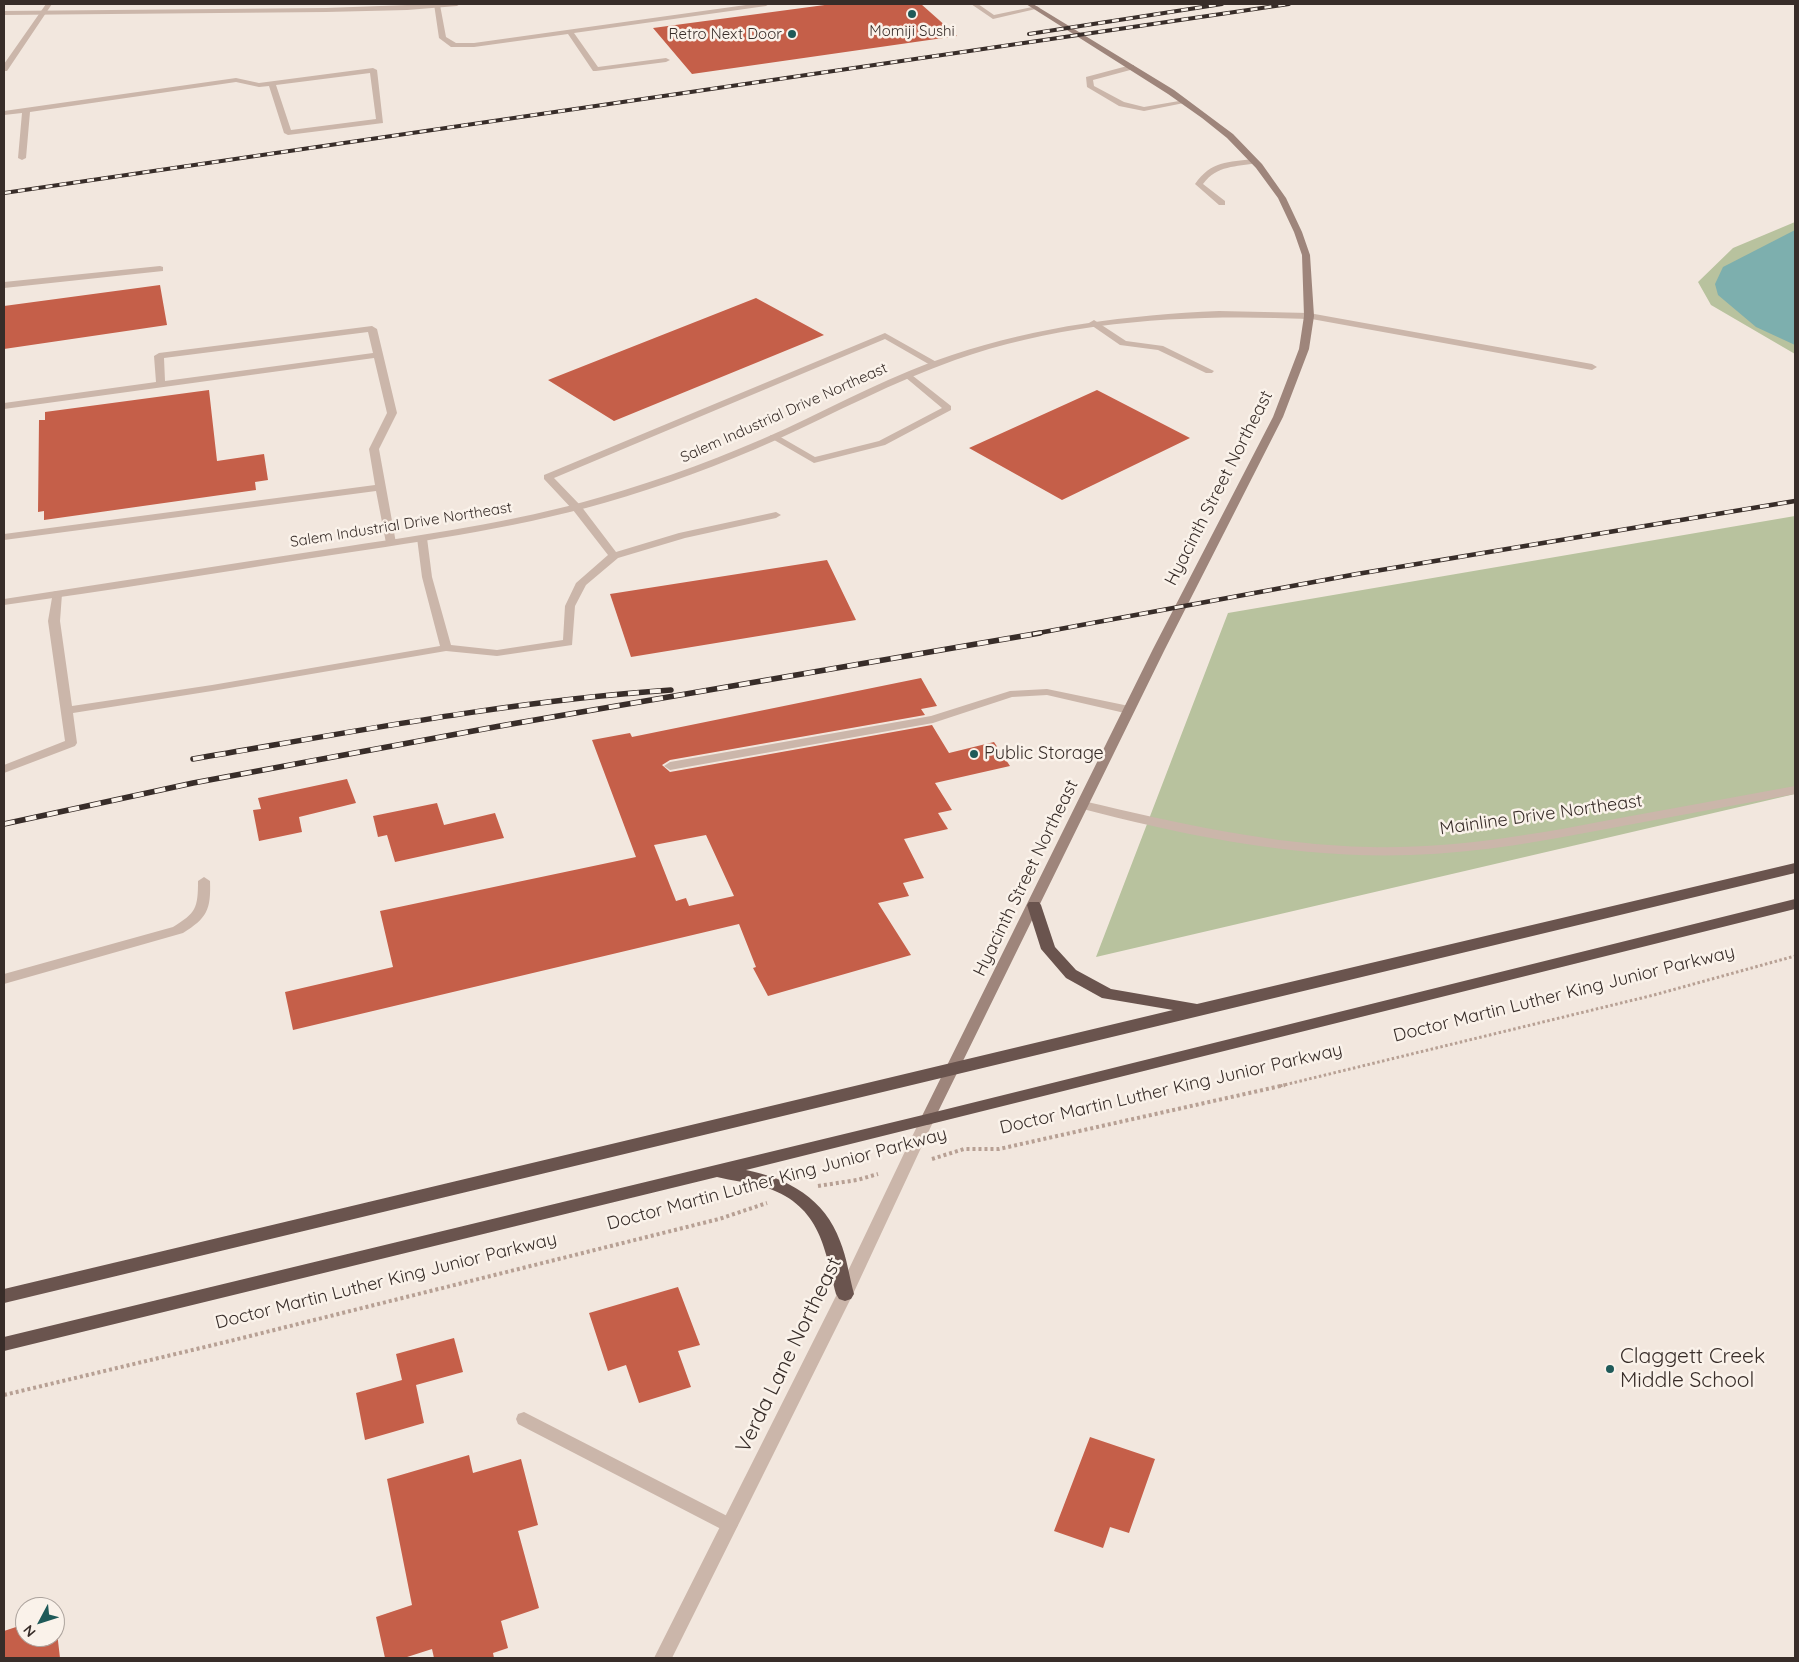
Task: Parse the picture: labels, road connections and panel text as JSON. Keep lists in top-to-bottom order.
{
  "streets": {
    "highway": ["Doctor Martin Luther King Junior Parkway"],
    "main road": ["Hyacinth Street Northeast", "Verda Lane Northeast"],
    "street": ["Salem Industrial Drive Northeast", "Mainline Drive Northeast"]
  },
  "crossings": [
    ["Salem Industrial Drive Northeast", "Hyacinth Street Northeast"],
    ["Hyacinth Street Northeast", "Mainline Drive Northeast"],
    ["Hyacinth Street Northeast", "Verda Lane Northeast"],
    ["Doctor Martin Luther King Junior Parkway", "Verda Lane Northeast"]
  ],
  "places": [
    "Momiji Sushi",
    "Retro Next Door",
    "Public Storage",
    "Claggett Creek Middle School"
  ],
  "north": "bottom left"
}
